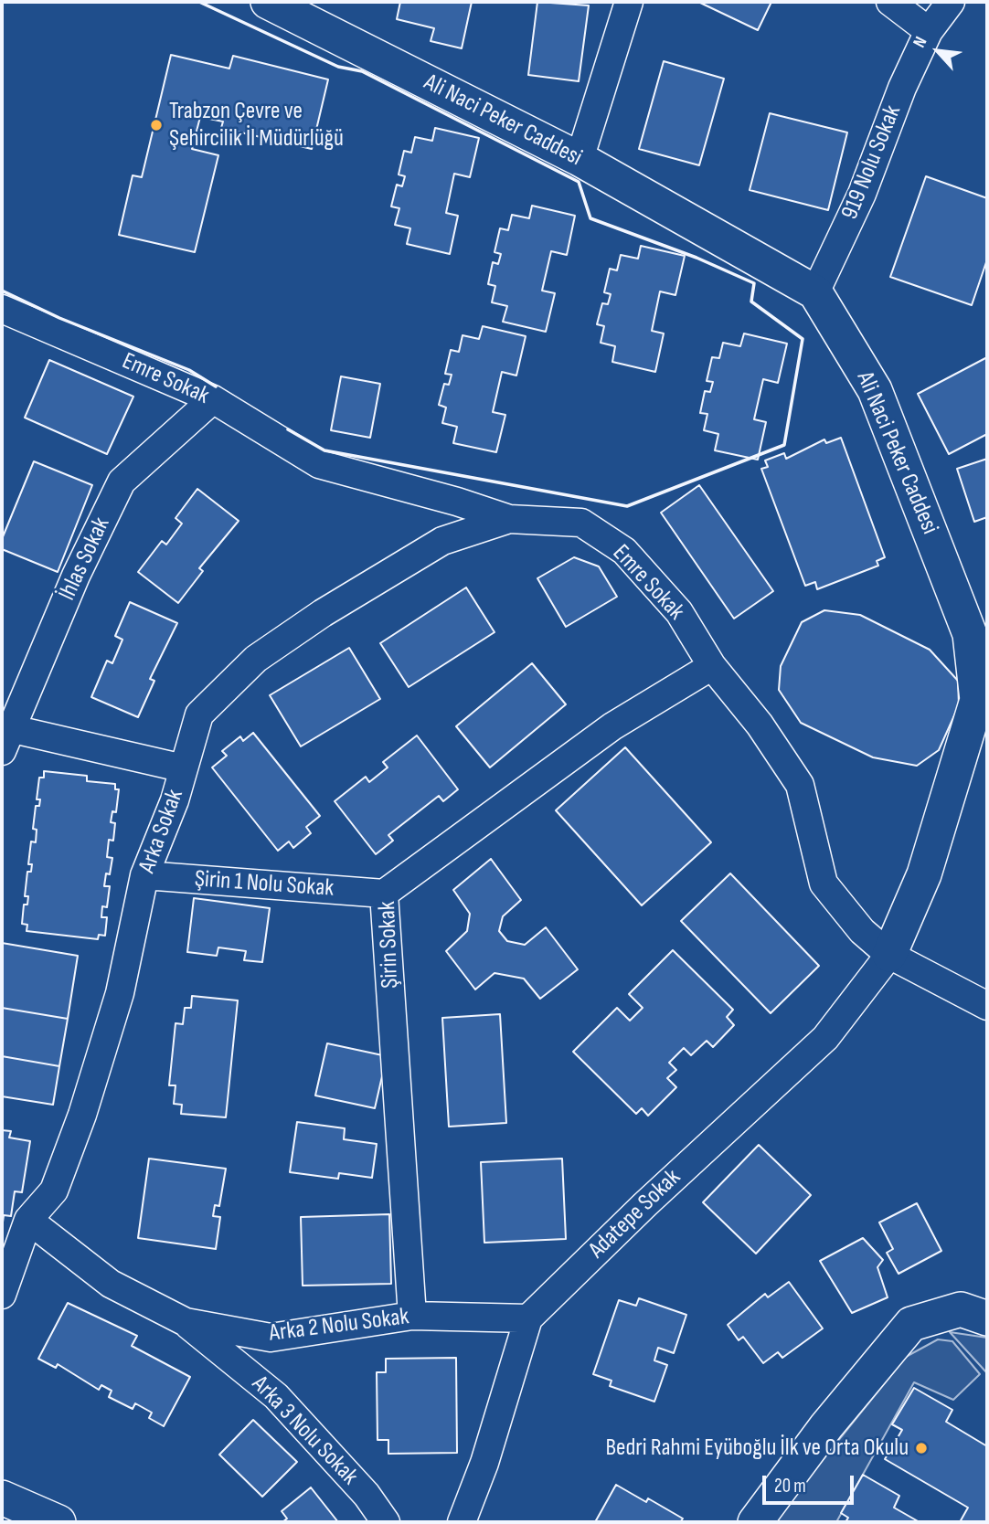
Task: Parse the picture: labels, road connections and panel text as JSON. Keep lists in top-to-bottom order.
{
  "streets": {
    "street": [
      "Ali Naci Peker Caddesi",
      "919 Nolu Sokak",
      "Emre Sokak",
      "İhlas Sokak",
      "Arka Sokak",
      "Şirin 1 Nolu Sokak",
      "Şirin Sokak",
      "Adatepe Sokak",
      "Arka 2 Nolu Sokak",
      "Arka 3 Nolu Sokak"
    ]
  },
  "crossings": [
    ["Ali Naci Peker Caddesi", "919 Nolu Sokak"],
    ["Ali Naci Peker Caddesi", "Emre Sokak"],
    ["Ali Naci Peker Caddesi", "Adatepe Sokak"],
    ["Emre Sokak", "İhlas Sokak"],
    ["Emre Sokak", "Arka Sokak"],
    ["Emre Sokak", "Şirin Sokak"],
    ["Emre Sokak", "Adatepe Sokak"],
    ["Arka Sokak", "Şirin 1 Nolu Sokak"],
    ["Arka Sokak", "Arka 2 Nolu Sokak"],
    ["Şirin 1 Nolu Sokak", "Şirin Sokak"],
    ["Şirin Sokak", "Arka 2 Nolu Sokak"],
    ["Adatepe Sokak", "Arka 2 Nolu Sokak"],
    ["Arka 2 Nolu Sokak", "Arka 3 Nolu Sokak"]
  ],
  "places": ["Trabzon Çevre ve Şehircilik İl Müdürlüğü", "Bedri Rahmi Eyüboğlu İlk ve Orta Okulu"],
  "scale_bar": "20 m",
  "north": "top left"
}
